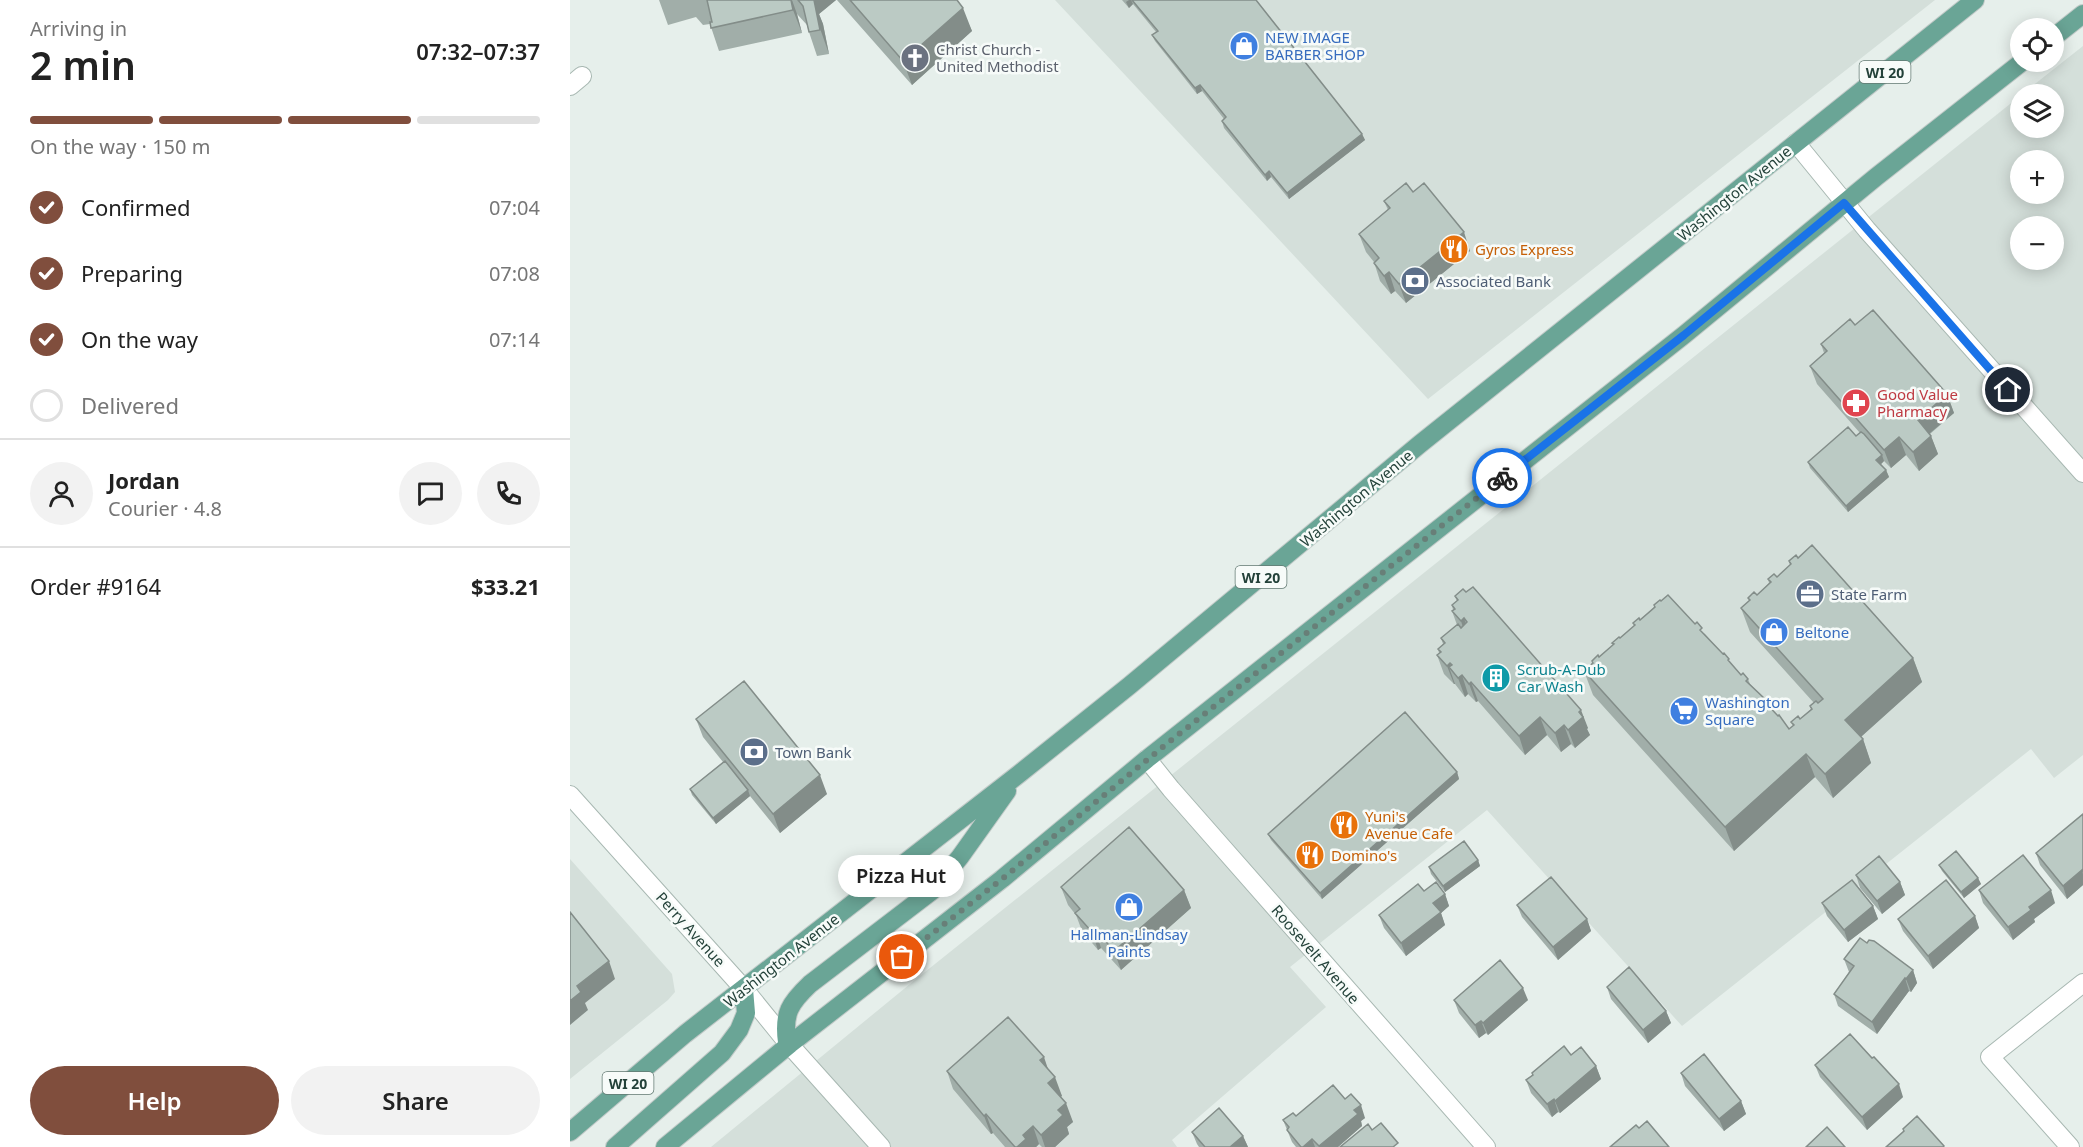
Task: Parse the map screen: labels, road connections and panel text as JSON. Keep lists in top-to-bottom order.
{
  "streets": {
    "main road": ["WI 20", "Washington Avenue"],
    "street": ["Perry Avenue", "Roosevelt Avenue"]
  },
  "crossings": [
    ["Washington Avenue", "Perry Avenue"]
  ],
  "places": {
    "shop": ["NEW IMAGE BARBER SHOP", "Beltone", "Hallman-Lindsay Paints"],
    "church": ["Christ Church - United Methodist"],
    "restaurant": ["Gyros Express", "Yuni's Avenue Cafe", "Domino's"],
    "bank": ["Associated Bank", "Town Bank"],
    "pharmacy": ["Good Value Pharmacy"],
    "office": ["State Farm"],
    "building": ["Scrub-A-Dub Car Wash"],
    "supermarket": ["Washington Square"],
    "other": ["Pizza Hut"]
  },
  "page": {
    "heading": ["2 min", "Arriving in", "07:32–07:37"],
    "panel": [
      "Jordan",
      "Courier · 4.8",
      "Order #9164",
      "$33.21"
    ],
    "map_buttons": ["+", "−"],
    "bar": "On the way · 150 m",
    "list": [
      ["Confirmed", "07:04"],
      ["Preparing", "07:08"],
      ["On the way", "07:14"],
      "Delivered"
    ],
    "bubble": "Pizza Hut",
    "buttons": ["Help", "Share"]
  }
}
